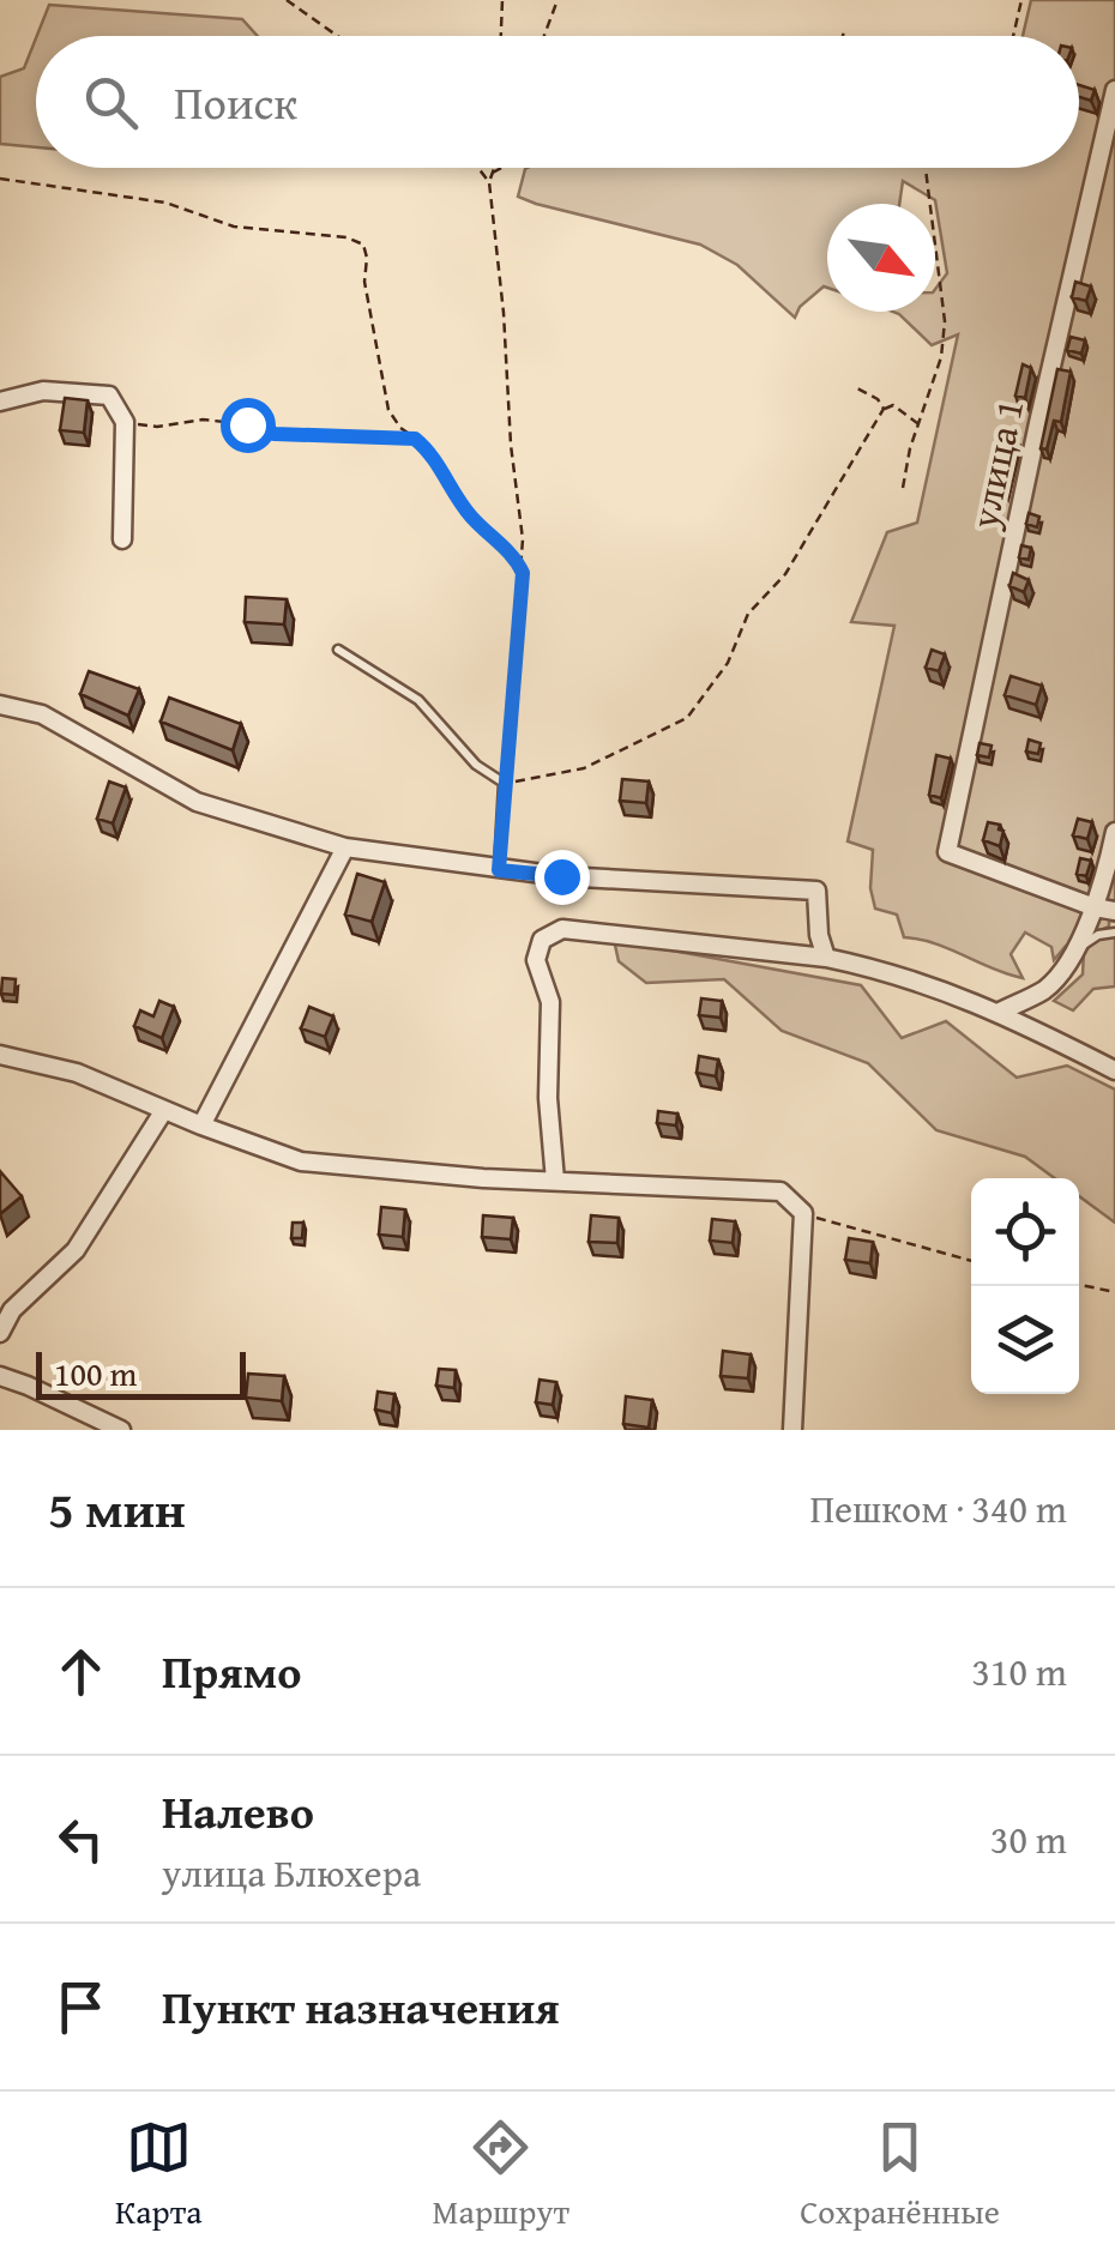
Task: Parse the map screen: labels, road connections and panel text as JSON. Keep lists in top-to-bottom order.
{
  "streets": {
    "street": ["улица 1"]
  },
  "scale_bar": "100 m",
  "north": "bottom right",
  "page": {
    "search": "Поиск",
    "scale": "100 m",
    "heading": ["5 мин", "Пешком · 340 m"],
    "list": [
      ["Прямо", "310 m"],
      ["Налево", "улица Блюхера", "30 m"],
      "Пункт назначения"
    ],
    "nav": ["Карта", "Маршрут", "Сохранённые"]
  }
}
